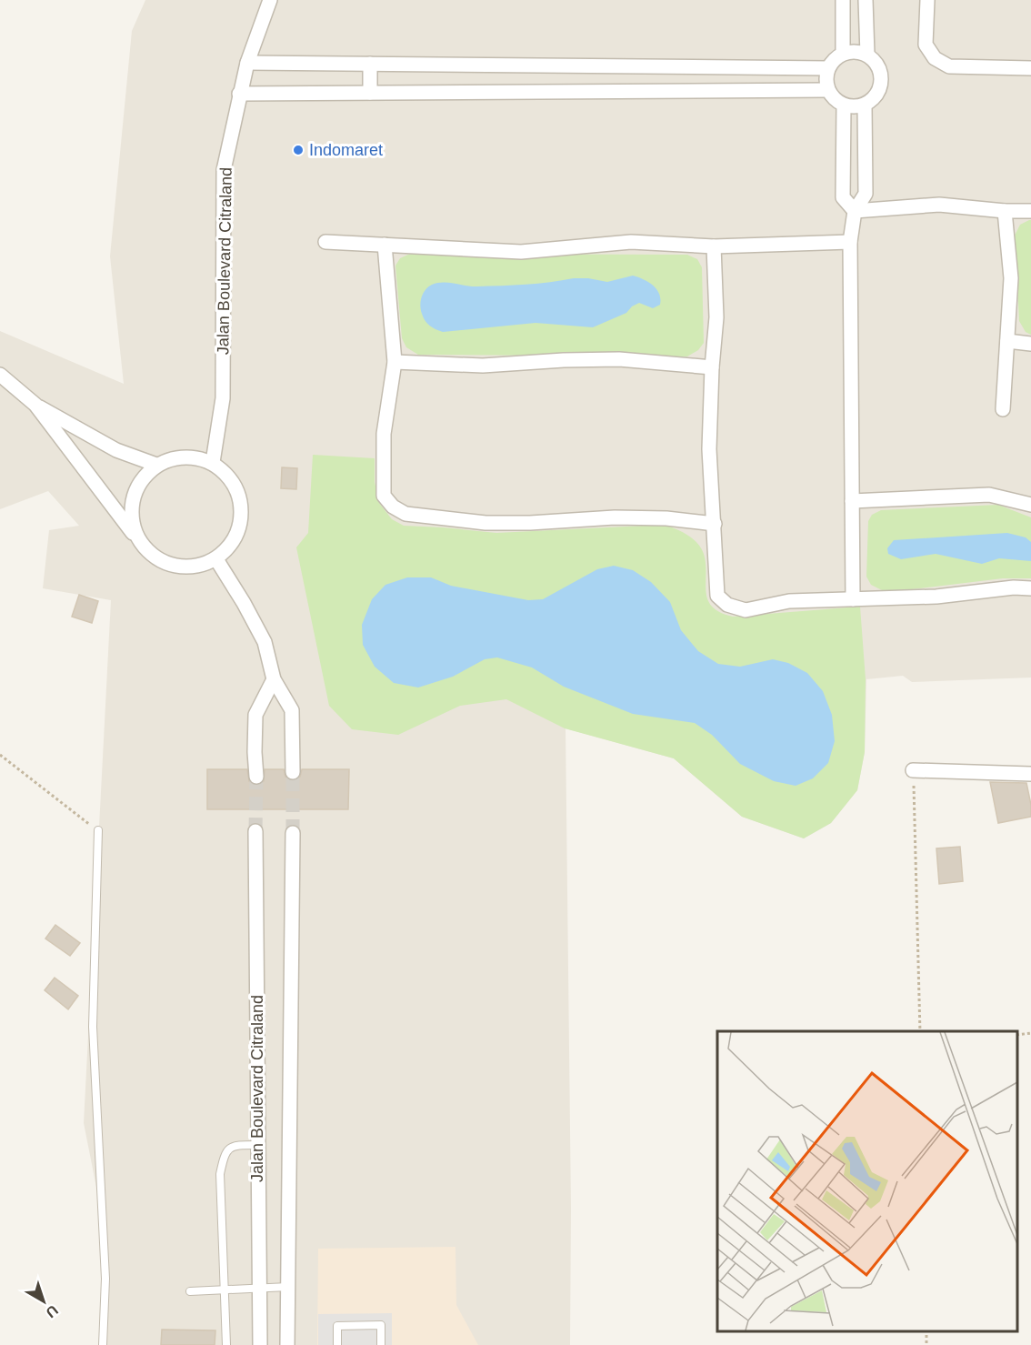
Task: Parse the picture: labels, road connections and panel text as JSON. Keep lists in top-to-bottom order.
{
  "streets": {
    "street": ["Jalan Boulevard Citraland"]
  },
  "places": ["Indomaret"],
  "north": "bottom right"
}
